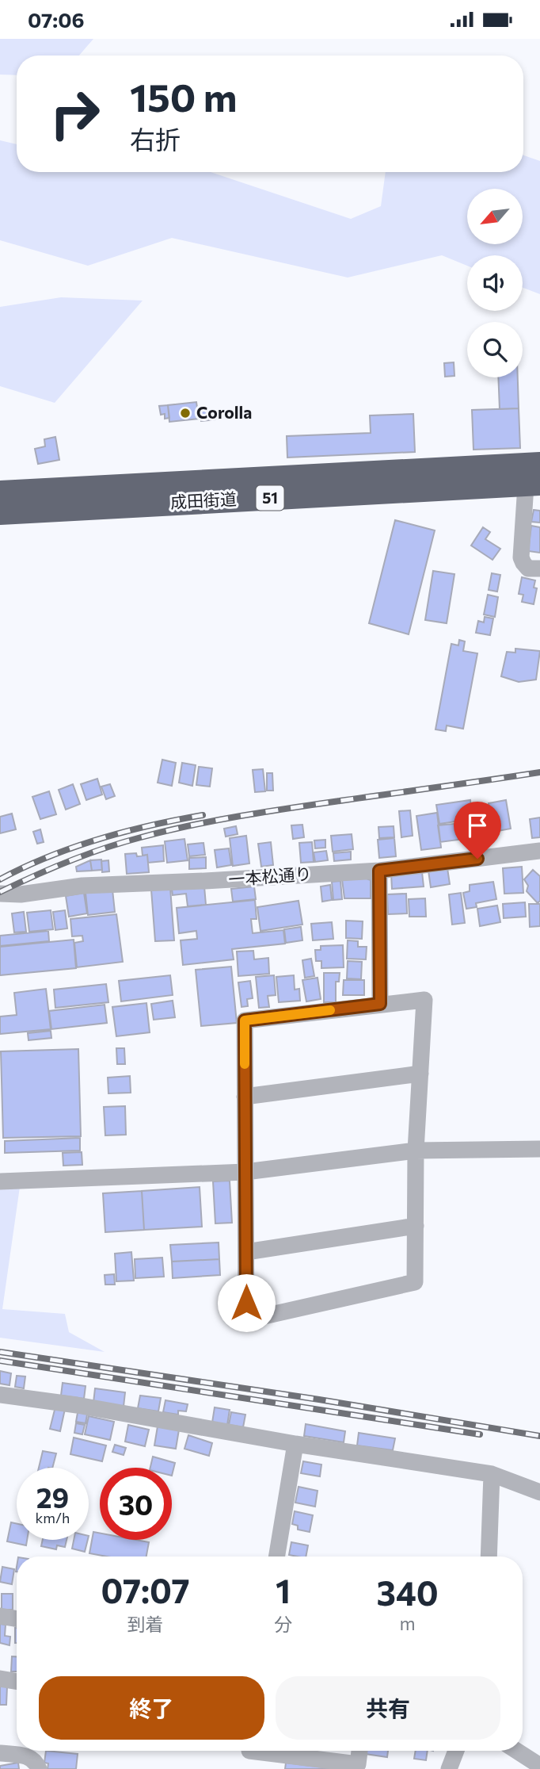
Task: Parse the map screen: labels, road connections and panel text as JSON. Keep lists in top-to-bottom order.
{
  "streets": {
    "highway": ["51", "成田街道"],
    "street": ["一本松通り"]
  },
  "places": ["Corolla"],
  "north": "bottom left",
  "page": {
    "status": "07:06",
    "turn": ["150 m", "右折"],
    "speed": "29 km/h",
    "limit": "30",
    "eta": [
      "07:07",
      "到着",
      "1",
      "分",
      "340",
      "m"
    ],
    "buttons": ["終了", "共有"]
  }
}
